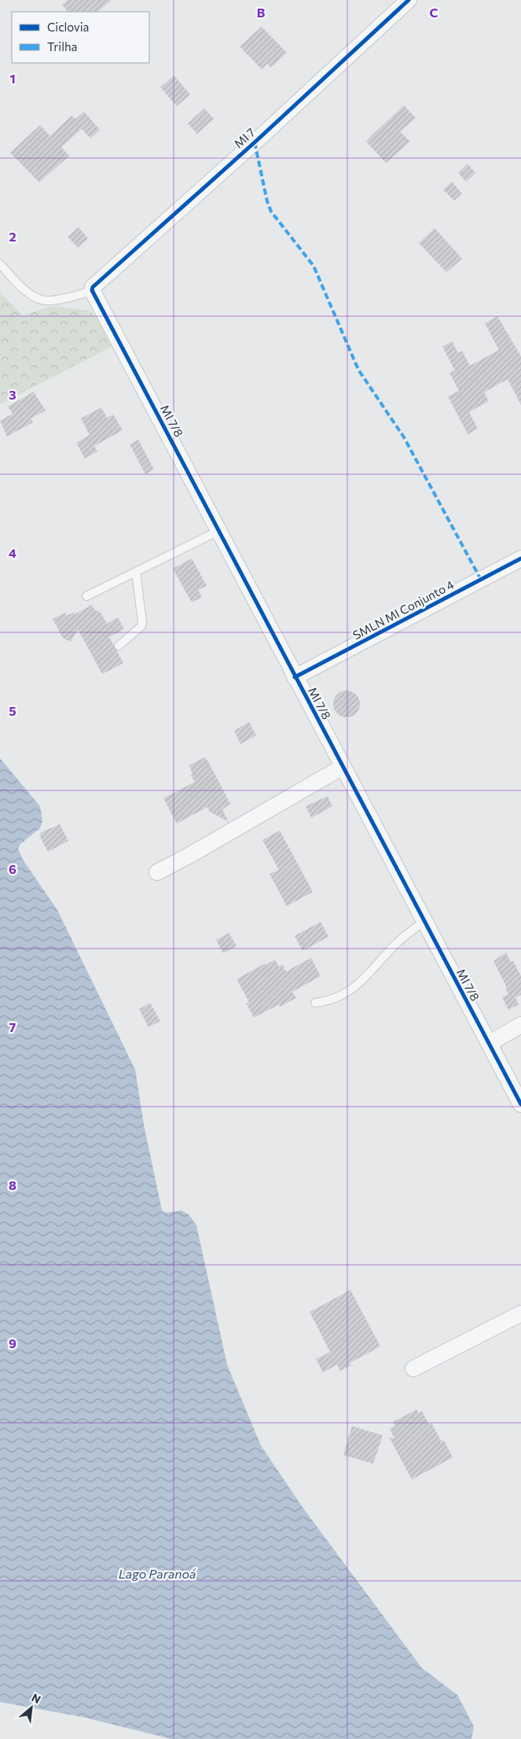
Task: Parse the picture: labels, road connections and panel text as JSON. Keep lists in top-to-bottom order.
{
  "streets": {
    "street": ["MI 7", "MI 7/8", "SMLN MI Conjunto 4"]
  },
  "crossings": [
    ["MI 7", "MI 7/8"],
    ["MI 7/8", "SMLN MI Conjunto 4"]
  ],
  "water": ["Lago Paranoá"],
  "legend": ["Ciclovia", "Trilha"],
  "north": "top right",
  "grid": {
    "columns": ["B", "C"],
    "rows": [
      "1",
      "2",
      "3",
      "4",
      "5",
      "6",
      "7",
      "8",
      "9"
    ]
  }
}
